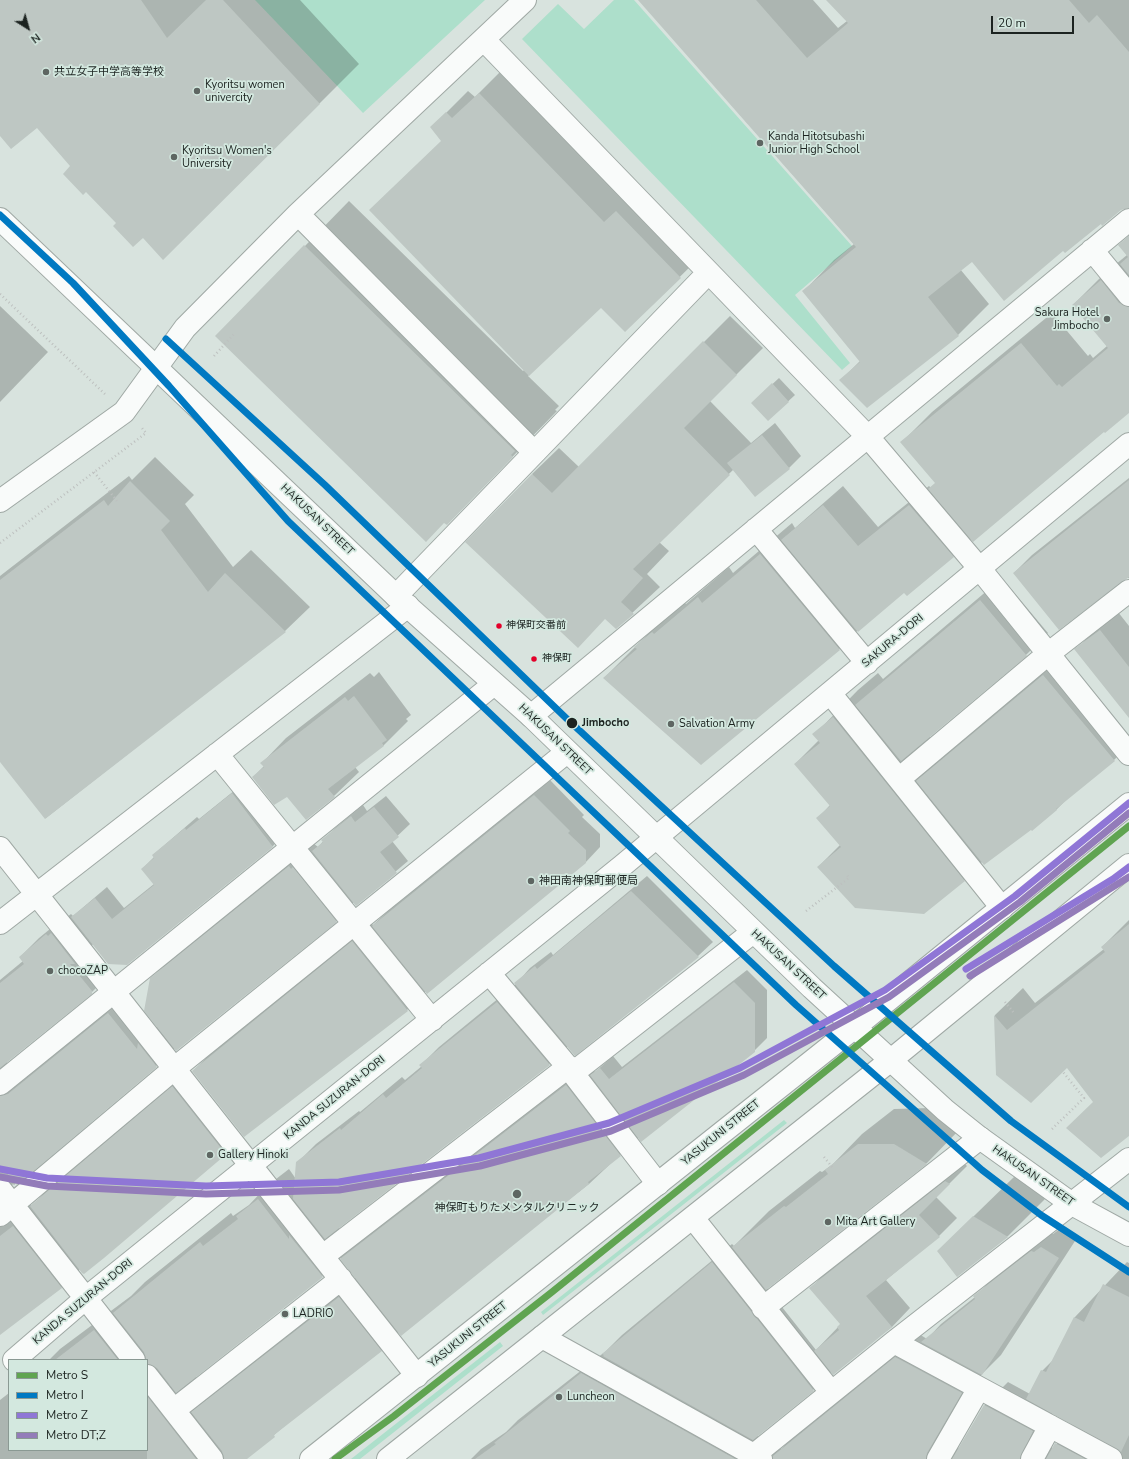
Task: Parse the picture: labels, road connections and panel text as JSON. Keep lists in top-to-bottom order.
{
  "streets": {
    "street": [
      "HAKUSAN STREET",
      "SAKURA-DORI",
      "KANDA SUZURAN-DORI",
      "YASUKUNI STREET"
    ]
  },
  "crossings": [
    ["HAKUSAN STREET", "SAKURA-DORI"],
    ["HAKUSAN STREET", "KANDA SUZURAN-DORI"],
    ["HAKUSAN STREET", "YASUKUNI STREET"],
    ["SAKURA-DORI", "KANDA SUZURAN-DORI"]
  ],
  "places": [
    "共立女子中学高等学校",
    "Kyoritsu women univercity",
    "Kanda Hitotsubashi Junior High School",
    "Kyoritsu Women's University",
    "Sakura Hotel Jimbocho",
    "神保町交番前",
    "神保町",
    "Jimbocho",
    "Salvation Army",
    "神田南神保町郵便局",
    "chocoZAP",
    "Gallery Hinoki",
    "神保町もりたメンタルクリニック",
    "Mita Art Gallery",
    "LADRIO",
    "Luncheon"
  ],
  "lines": [
    "metro line I",
    "metro line Z",
    "metro line DT;Z",
    "metro line S"
  ],
  "legend": [
    "Metro S",
    "Metro I",
    "Metro Z",
    "Metro DT;Z"
  ],
  "scale_bar": "20 m",
  "north": "bottom right"
}
